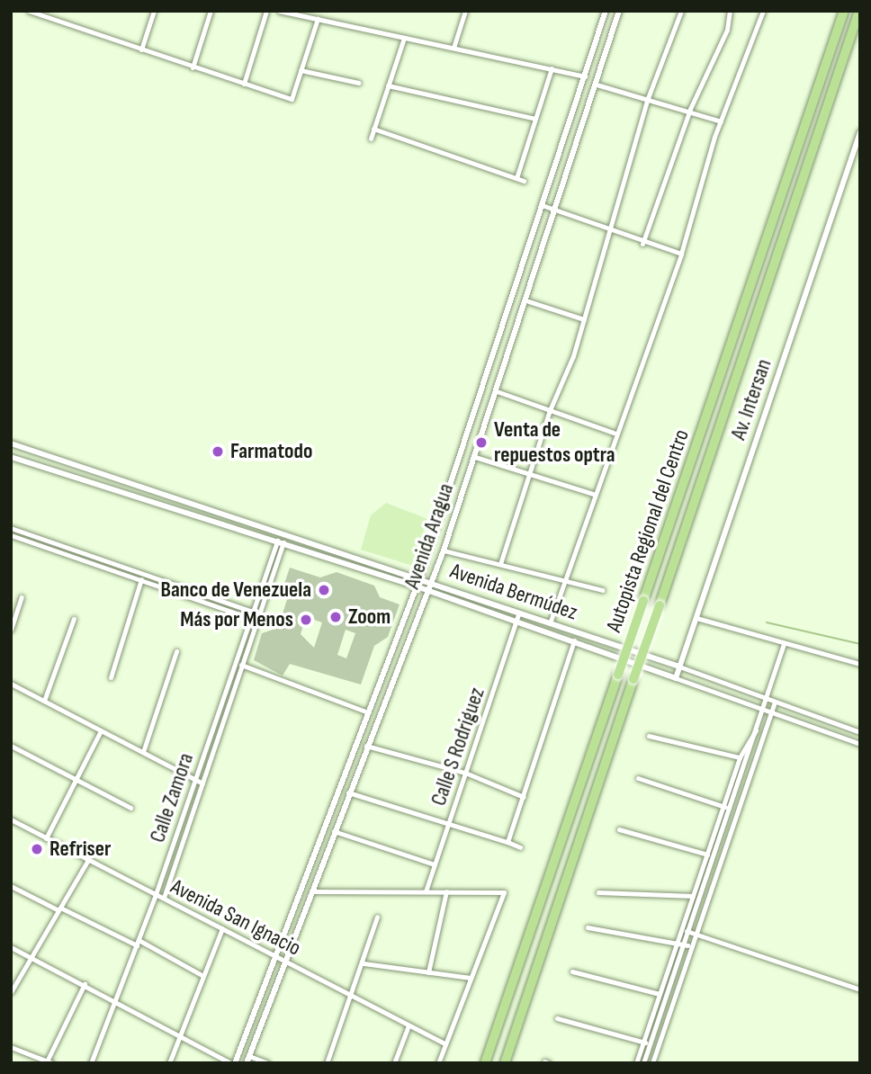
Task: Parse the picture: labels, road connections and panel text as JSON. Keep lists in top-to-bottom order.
{
  "streets": {
    "highway": ["Autopista Regional del Centro"],
    "street": [
      "Av. Intersan",
      "Avenida Aragua",
      "Avenida Bermúdez",
      "Calle S Rodriguez",
      "Calle Zamora",
      "Avenida San Ignacio"
    ]
  },
  "crossings": [
    ["Av. Intersan", "Avenida Bermúdez"],
    ["Avenida Aragua", "Avenida Bermúdez"],
    ["Avenida Aragua", "Avenida San Ignacio"],
    ["Avenida Bermúdez", "Calle S Rodriguez"],
    ["Avenida Bermúdez", "Calle Zamora"],
    ["Calle Zamora", "Avenida San Ignacio"]
  ],
  "places": [
    "Venta de repuestos optra",
    "Farmatodo",
    "Banco de Venezuela",
    "Zoom",
    "Más por Menos",
    "Refriser"
  ]
}
